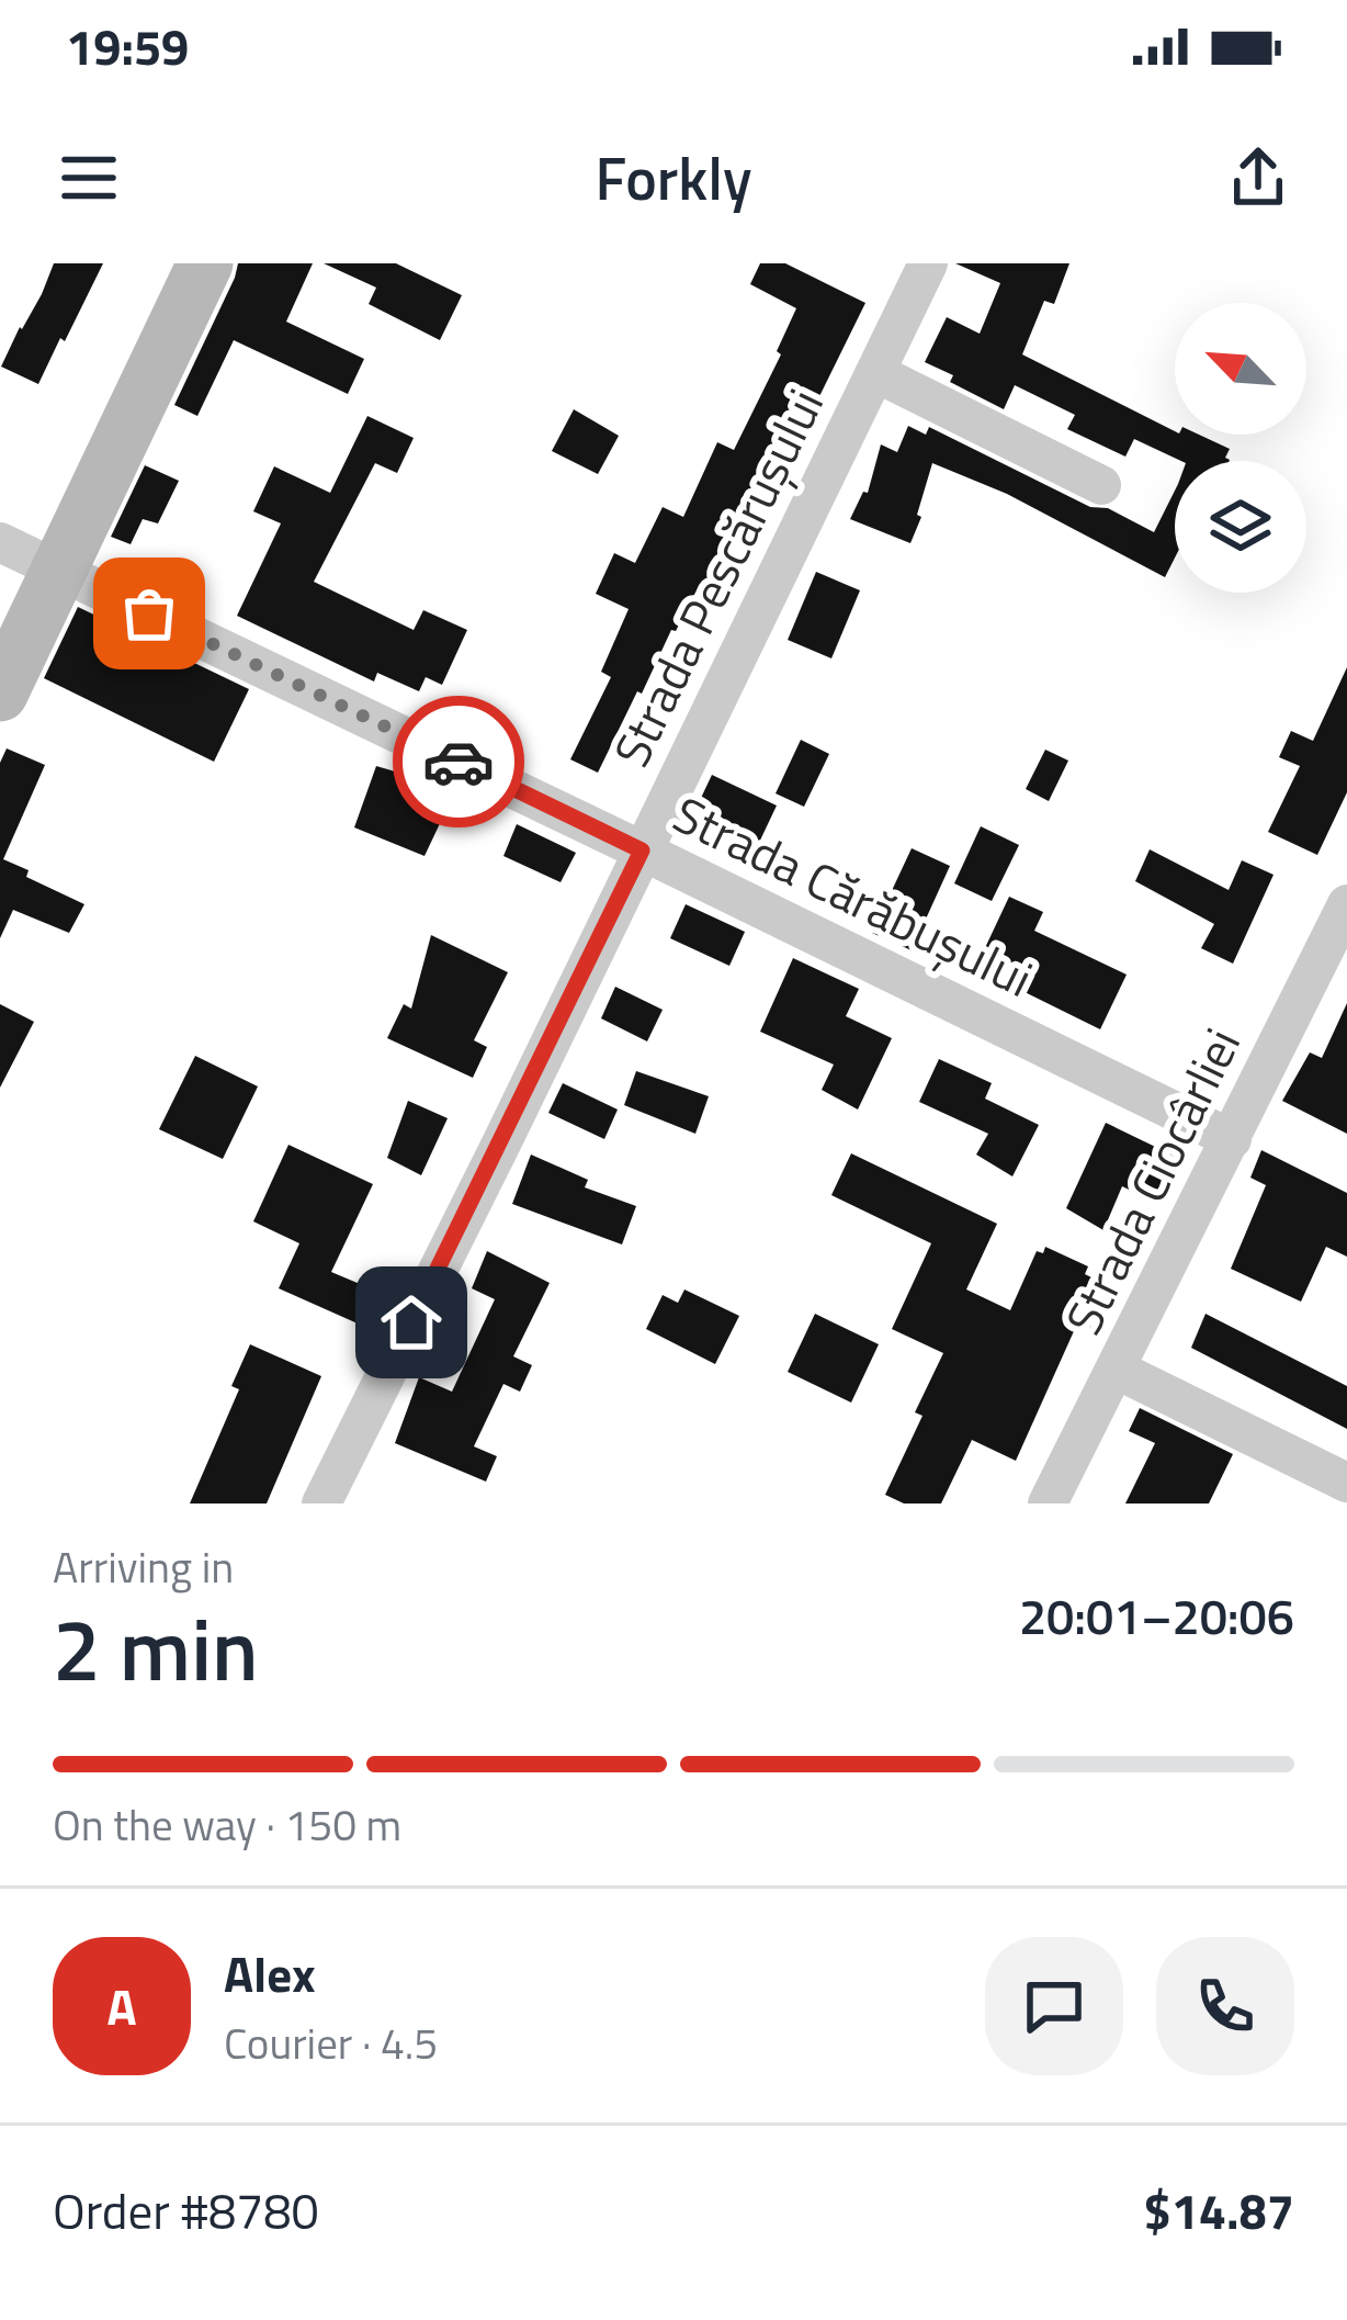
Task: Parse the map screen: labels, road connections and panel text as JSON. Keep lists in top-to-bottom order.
{
  "streets": {
    "street": ["Strada Pescărușului", "Strada Cărăbușului", "Strada Ciocârliei"]
  },
  "crossings": [
    ["Strada Pescărușului", "Strada Cărăbușului"],
    ["Strada Cărăbușului", "Strada Ciocârliei"]
  ],
  "north": "top left",
  "page": {
    "status": "19:59",
    "header": "Forkly",
    "heading": ["2 min", "Arriving in", "20:01–20:06"],
    "panel": [
      "Alex",
      "Courier · 4.5",
      "Order #8780",
      "$14.87"
    ],
    "bar": "On the way · 150 m",
    "round": "A"
  }
}
